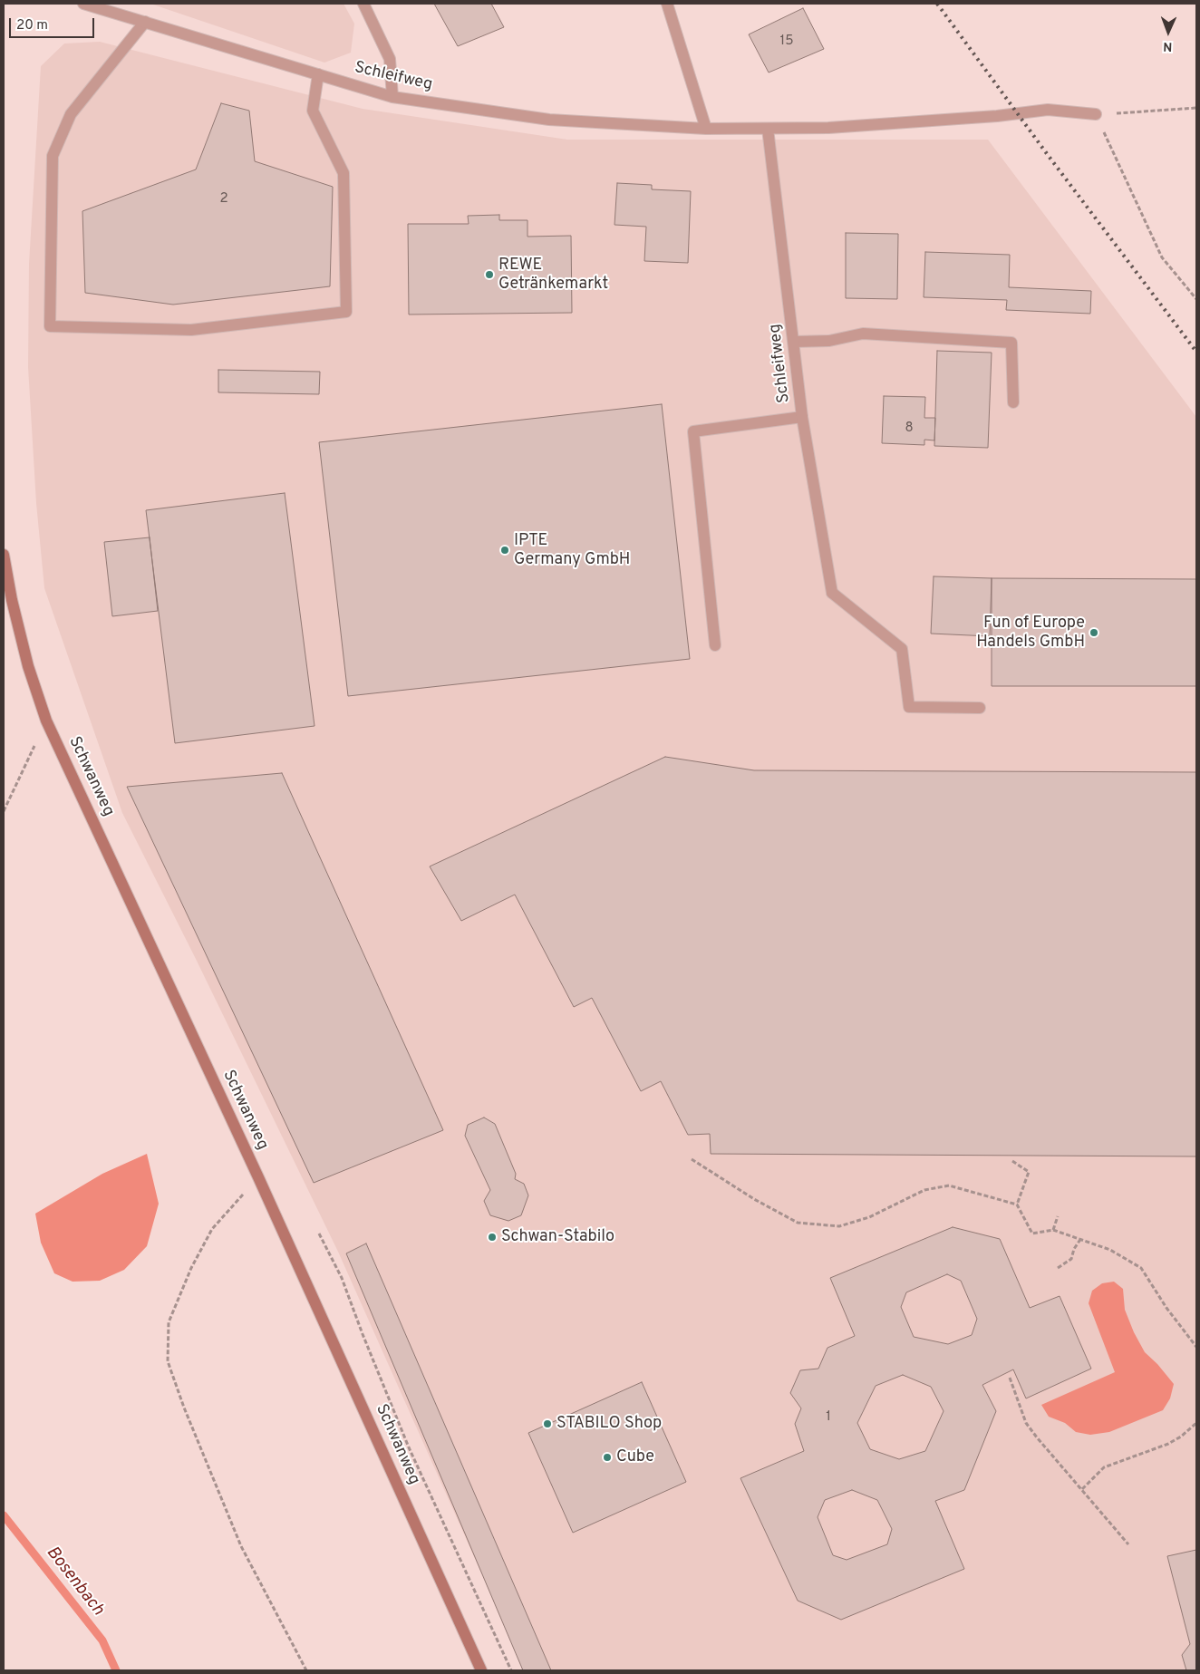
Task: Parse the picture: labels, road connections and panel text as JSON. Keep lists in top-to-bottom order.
{
  "streets": {
    "main road": ["Schwanweg"],
    "street": ["Schleifweg"]
  },
  "water": ["Bosenbach"],
  "places": [
    "REWE Getränkemarkt",
    "IPTE Germany GmbH",
    "Fun of Europe Handels GmbH",
    "Schwan-Stabilo",
    "STABILO Shop",
    "Cube"
  ],
  "house_numbers": [
    "15",
    "2",
    "8",
    "1"
  ],
  "scale_bar": "20 m",
  "north": "bottom"
}
